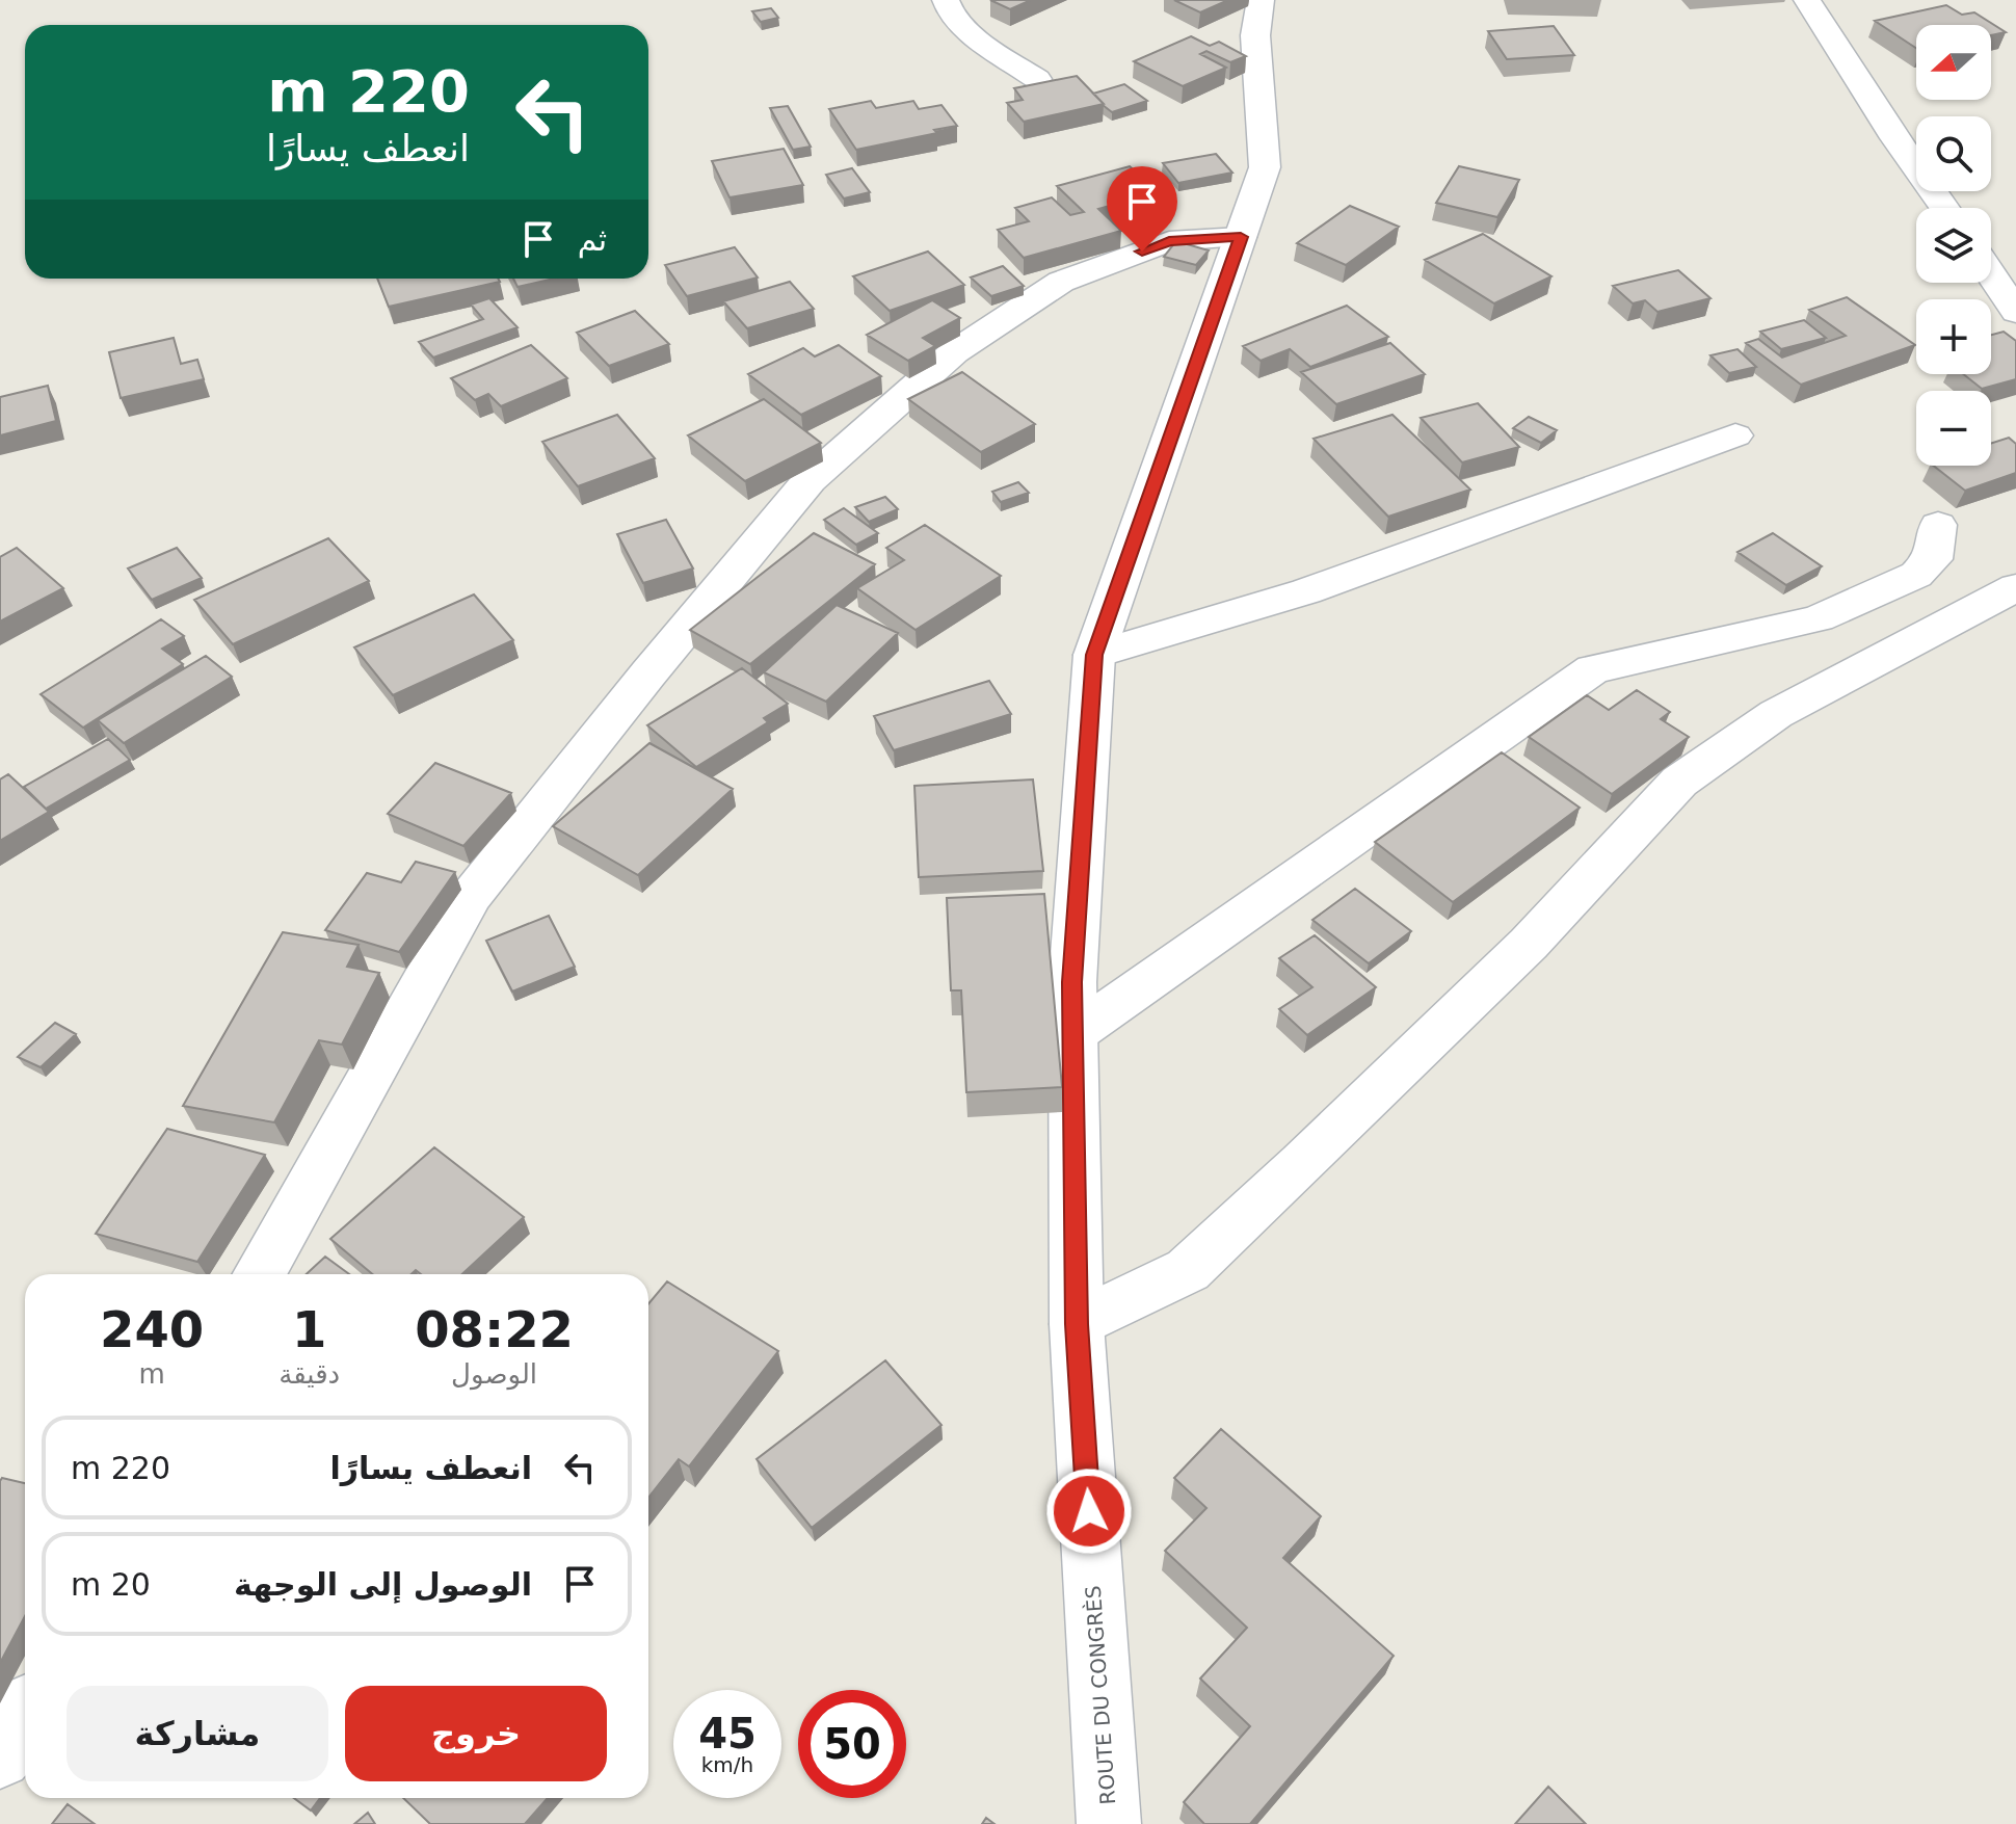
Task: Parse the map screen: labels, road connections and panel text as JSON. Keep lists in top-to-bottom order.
{
  "streets": {
    "street": ["ROUTE DU CONGRÈS"]
  },
  "north": "left",
  "page": {
    "map_buttons": ["+", "−"],
    "turn": ["220 m", "انعطف يسارًا"],
    "then": "ثم",
    "eta": [
      "08:22",
      "الوصول",
      "1",
      "دقيقة",
      "240",
      "m"
    ],
    "list": [
      {
        "name": "انعطف يسارًا",
        "value": "220 m"
      },
      {
        "name": "الوصول إلى الوجهة",
        "value": "20 m"
      }
    ],
    "buttons": ["خروج", "مشاركة"],
    "speed": "45 km/h",
    "limit": "50"
  }
}
